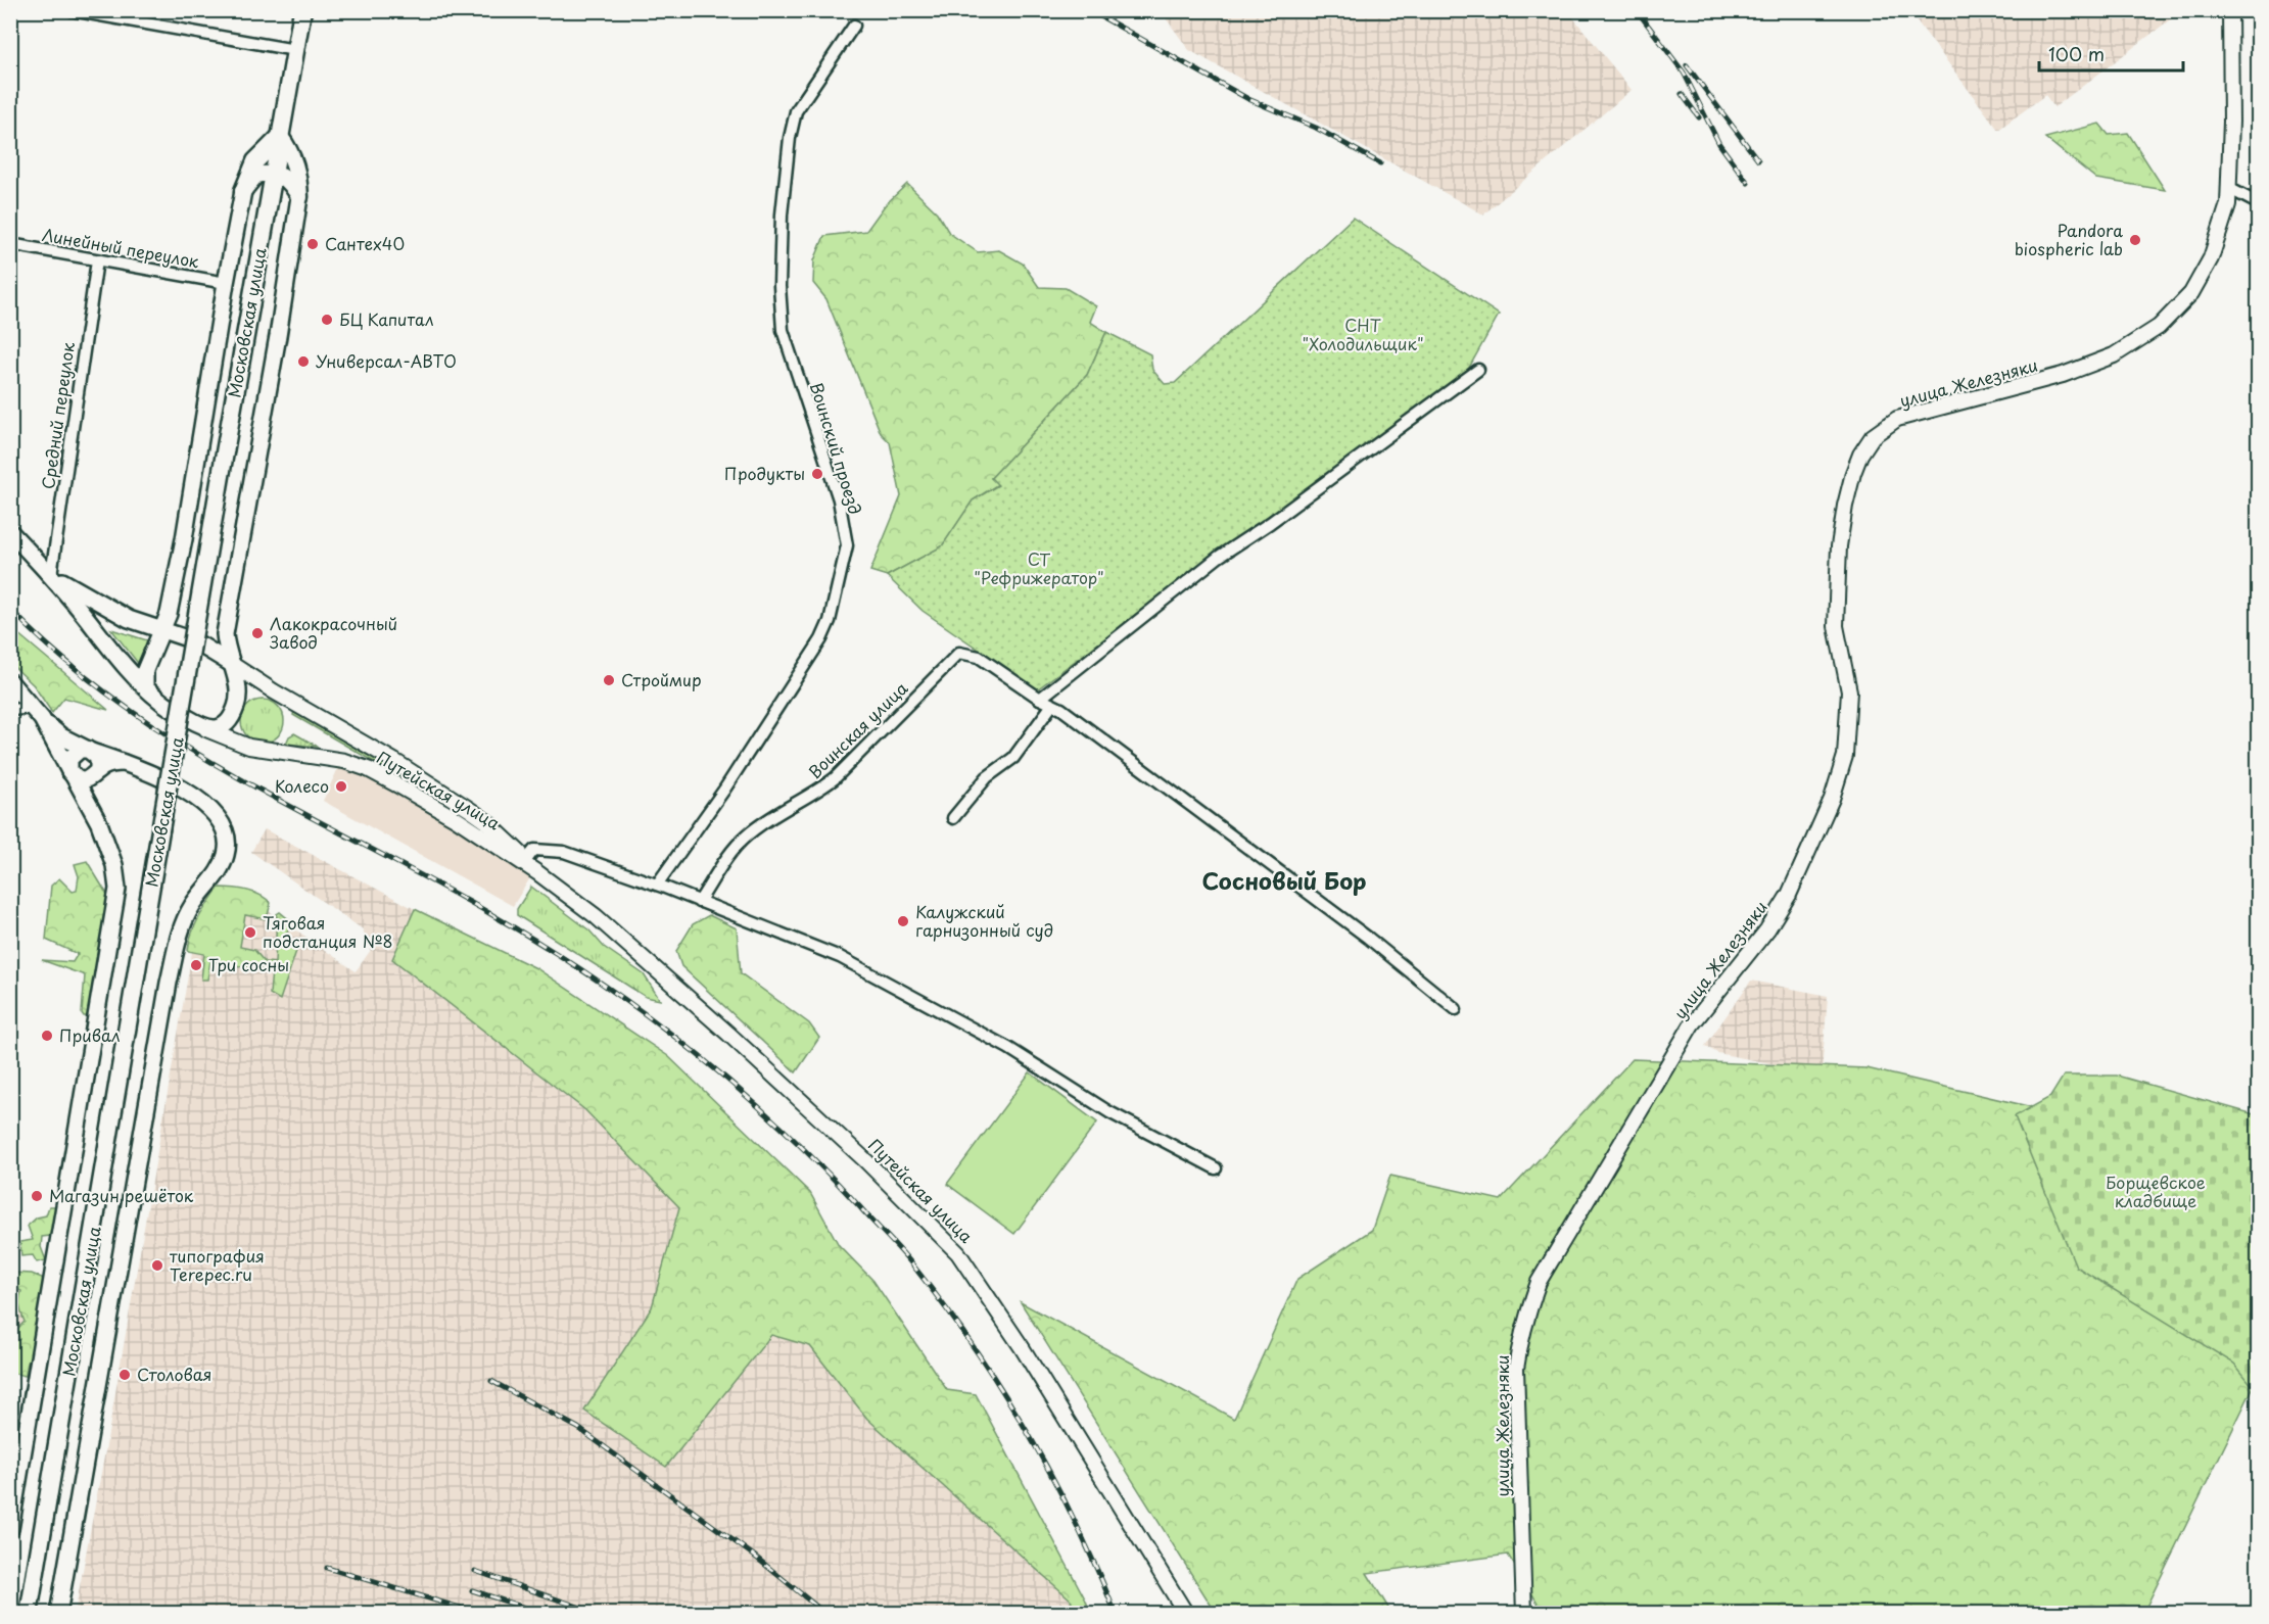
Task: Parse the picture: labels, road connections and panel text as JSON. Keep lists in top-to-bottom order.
{
  "streets": {
    "main road": ["Московская улица", "Путейская улица"],
    "street": [
      "Линейный переулок",
      "улица Железняки",
      "Средний переулок",
      "Воинский проезд",
      "Воинская улица"
    ]
  },
  "crossings": [
    ["Линейный переулок", "Средний переулок"],
    ["Средний переулок", "Путейская улица"]
  ],
  "districts": ["Сосновый Бор"],
  "parks": ["СНТ \"Холодильщик\"", "СТ \"Рефрижератор\"", "Борщевское кладбище"],
  "places": [
    "Pandora biospheric lab",
    "Сантех40",
    "БЦ Капитал",
    "Универсал-АВТО",
    "Продукты",
    "Лакокрасочный Завод",
    "Строймир",
    "Колесо",
    "Калужский гарнизонный суд",
    "Тяговая подстанция №8",
    "Три сосны",
    "Привал",
    "Магазин решёток",
    "типография Terepec.ru",
    "Столовая"
  ],
  "scale_bar": "100 m"
}
